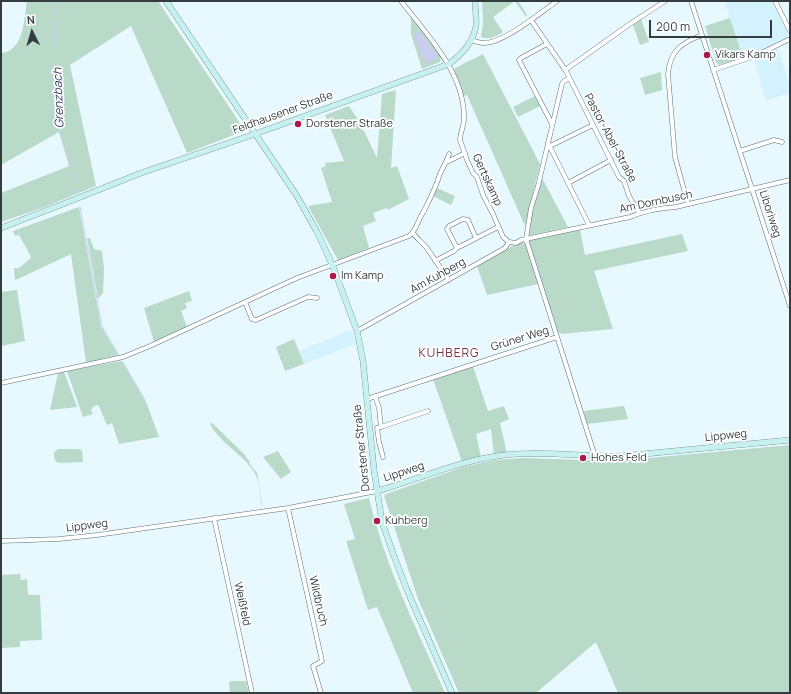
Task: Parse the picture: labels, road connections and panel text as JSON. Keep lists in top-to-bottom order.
{
  "streets": {
    "main road": ["Feldhausener Straße", "Lippweg", "Dorstener Straße"],
    "street": [
      "Pastor-Abel-Straße",
      "Gertskamp",
      "Am Dornbusch",
      "Liboriweg",
      "Am Kuhberg",
      "Grüner Weg",
      "Wildbruch",
      "Weißfeld"
    ]
  },
  "crossings": [
    ["Feldhausener Straße", "Dorstener Straße"],
    ["Pastor-Abel-Straße", "Am Dornbusch"],
    ["Gertskamp", "Am Kuhberg"],
    ["Am Dornbusch", "Liboriweg"],
    ["Am Dornbusch", "Am Kuhberg"],
    ["Am Kuhberg", "Dorstener Straße"],
    ["Grüner Weg", "Dorstener Straße"],
    ["Lippweg", "Dorstener Straße"],
    ["Lippweg", "Wildbruch"],
    ["Lippweg", "Weißfeld"]
  ],
  "districts": ["KUHBERG"],
  "water": ["Grenzbach"],
  "places": [
    "Vikars Kamp",
    "Dorstener Straße",
    "Im Kamp",
    "Hohes Feld",
    "Kuhberg"
  ],
  "scale_bar": "200 m",
  "north": "top"
}
